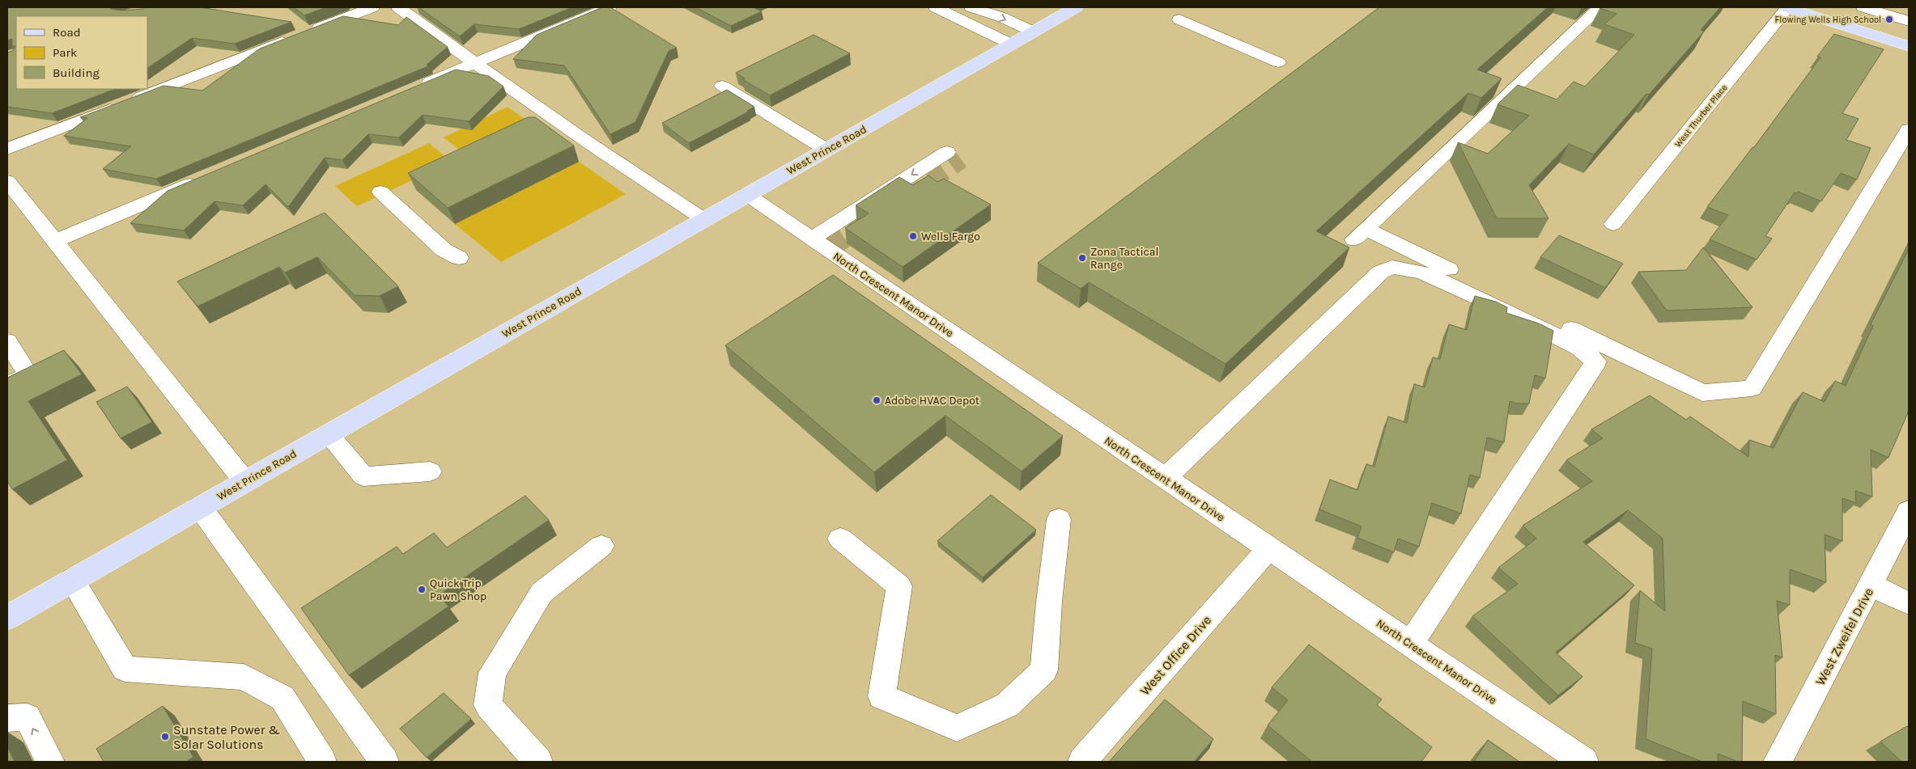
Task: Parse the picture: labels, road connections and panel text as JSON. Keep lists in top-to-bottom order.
{
  "streets": {
    "main road": ["West Prince Road"],
    "street": [
      "West Thurber Place",
      "North Crescent Manor Drive",
      "West Zweifel Drive",
      "West Office Drive"
    ]
  },
  "crossings": [
    ["West Prince Road", "North Crescent Manor Drive"],
    ["North Crescent Manor Drive", "West Office Drive"]
  ],
  "places": [
    "Flowing Wells High School",
    "Wells Fargo",
    "Zona Tactical Range",
    "Adobe HVAC Depot",
    "Quick Trip Pawn Shop",
    "Sunstate Power & Solar Solutions"
  ],
  "legend": ["Road", "Park", "Building"]
}
